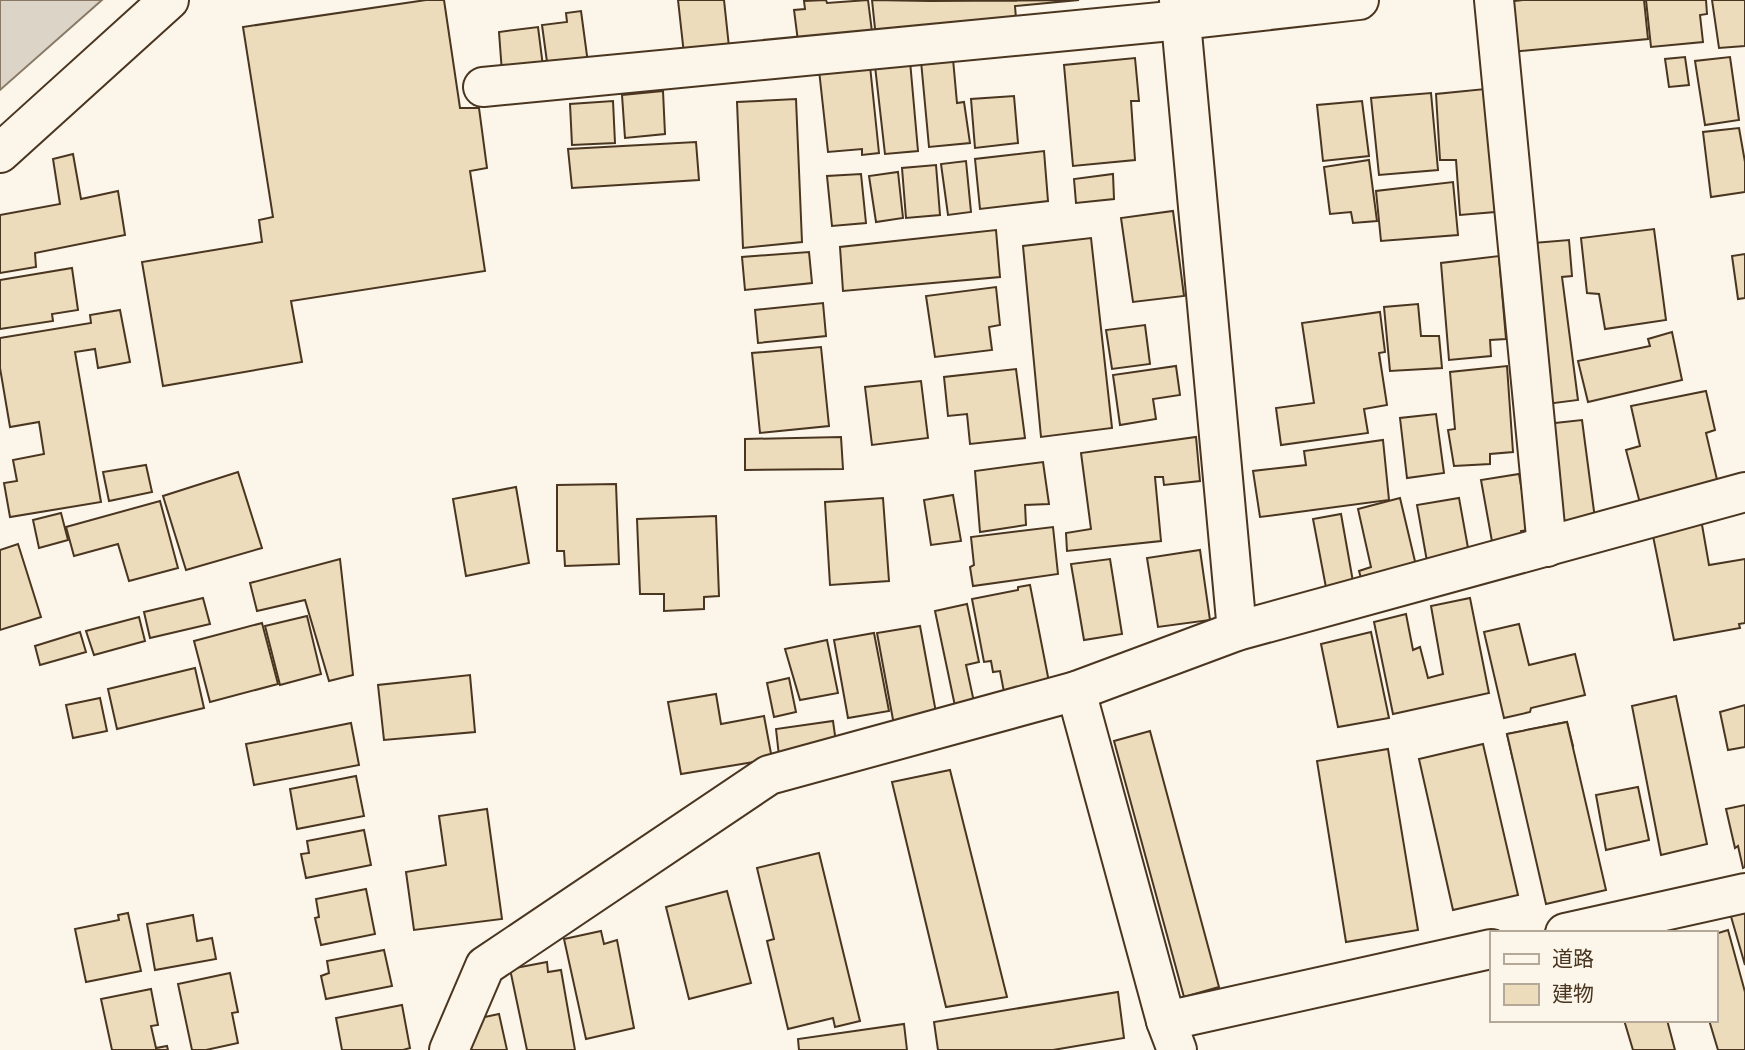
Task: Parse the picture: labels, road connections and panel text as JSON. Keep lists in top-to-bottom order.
{
  "legend": ["道路", "建物"]
}
